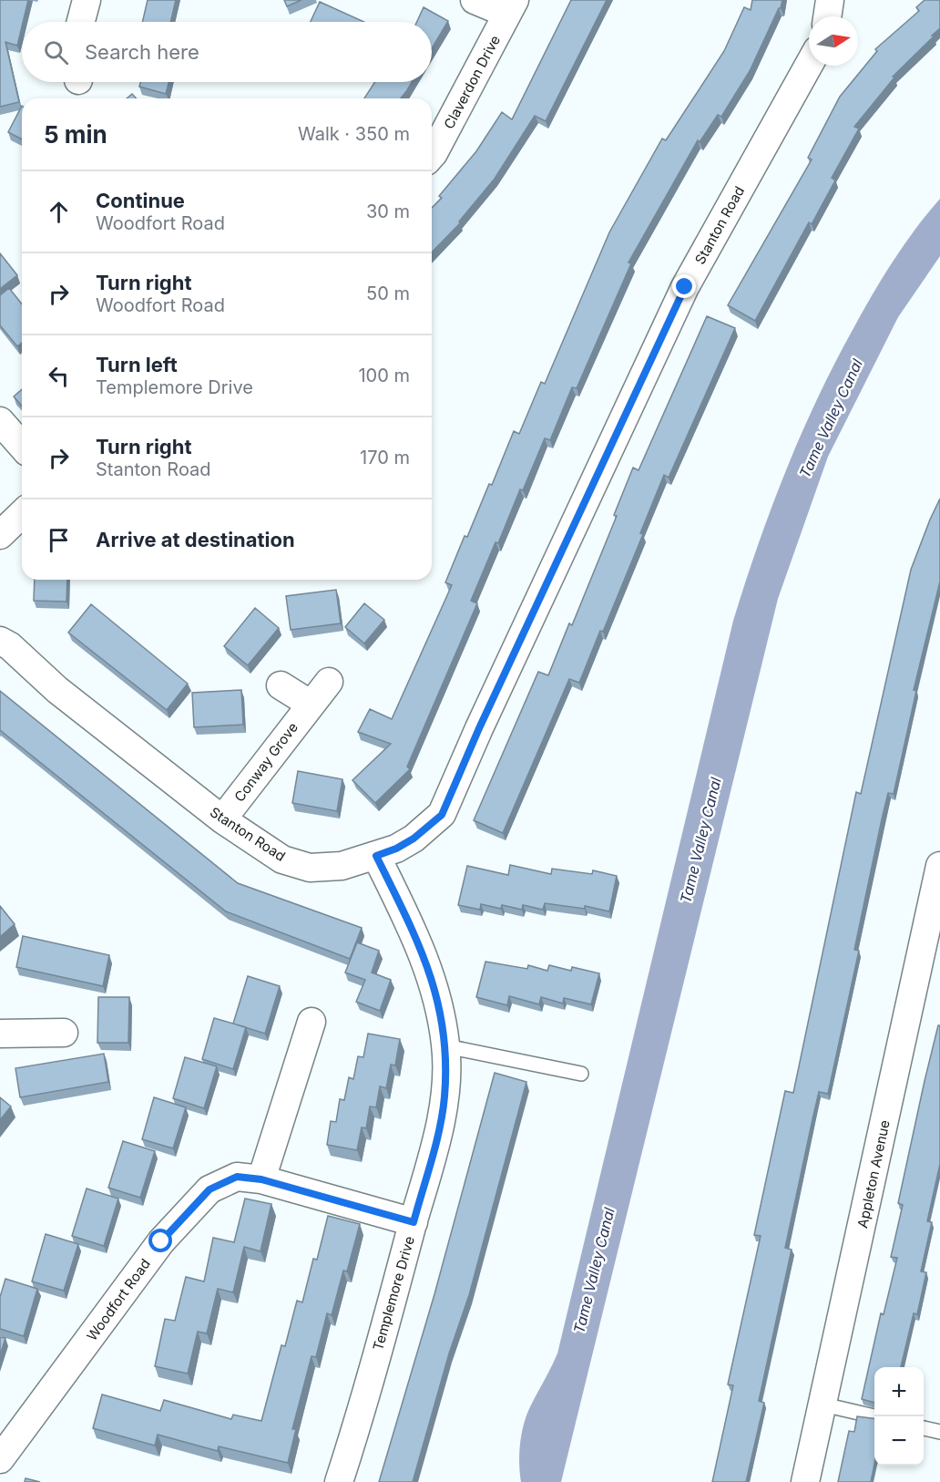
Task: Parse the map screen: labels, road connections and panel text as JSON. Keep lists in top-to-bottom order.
{
  "streets": {
    "street": [
      "Claverdon Drive",
      "Stanton Road",
      "Conway Grove",
      "Appleton Avenue",
      "Templemore Drive",
      "Woodfort Road"
    ]
  },
  "crossings": [
    ["Stanton Road", "Conway Grove"],
    ["Stanton Road", "Templemore Drive"],
    ["Templemore Drive", "Woodfort Road"]
  ],
  "water": ["Tame Valley Canal"],
  "north": "right",
  "page": {
    "search": "Search here",
    "heading": ["5 min", "Walk · 350 m"],
    "list": [
      ["Continue", "Woodfort Road", "30 m"],
      ["Turn right", "Woodfort Road", "50 m"],
      ["Turn left", "Templemore Drive", "100 m"],
      ["Turn right", "Stanton Road", "170 m"],
      "Arrive at destination"
    ],
    "map_buttons": ["+", "−"]
  }
}
